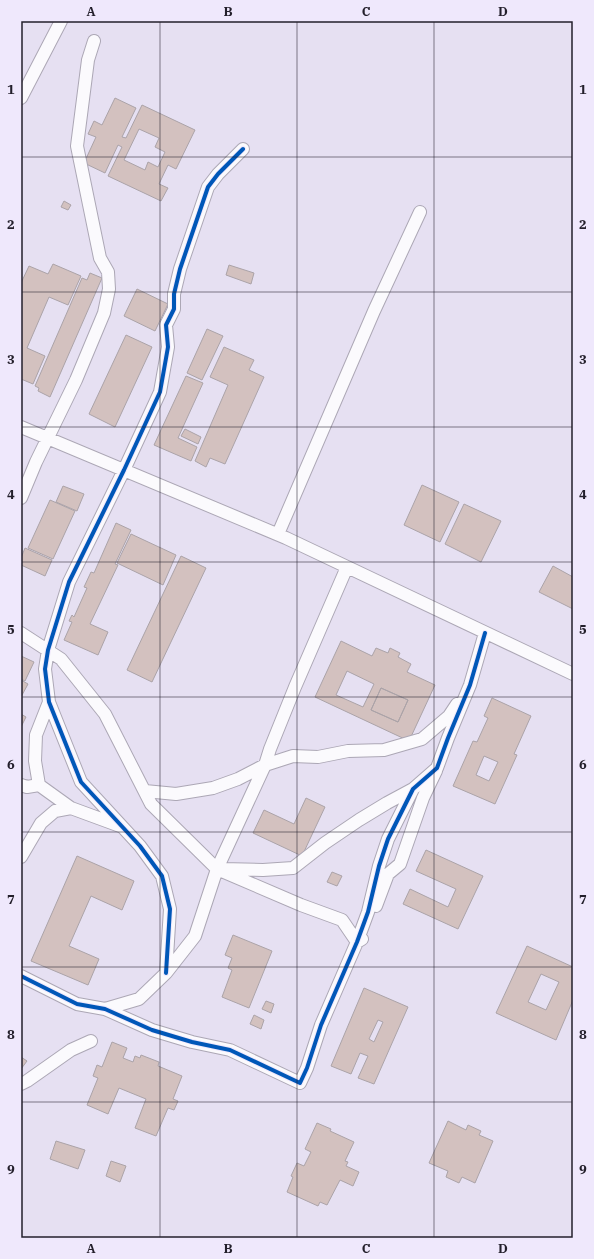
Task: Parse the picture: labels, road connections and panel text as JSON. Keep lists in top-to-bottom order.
{
  "grid": {
    "columns": [
      "A",
      "B",
      "C",
      "D"
    ],
    "rows": [
      "1",
      "2",
      "3",
      "4",
      "5",
      "6",
      "7",
      "8",
      "9"
    ]
  }
}
